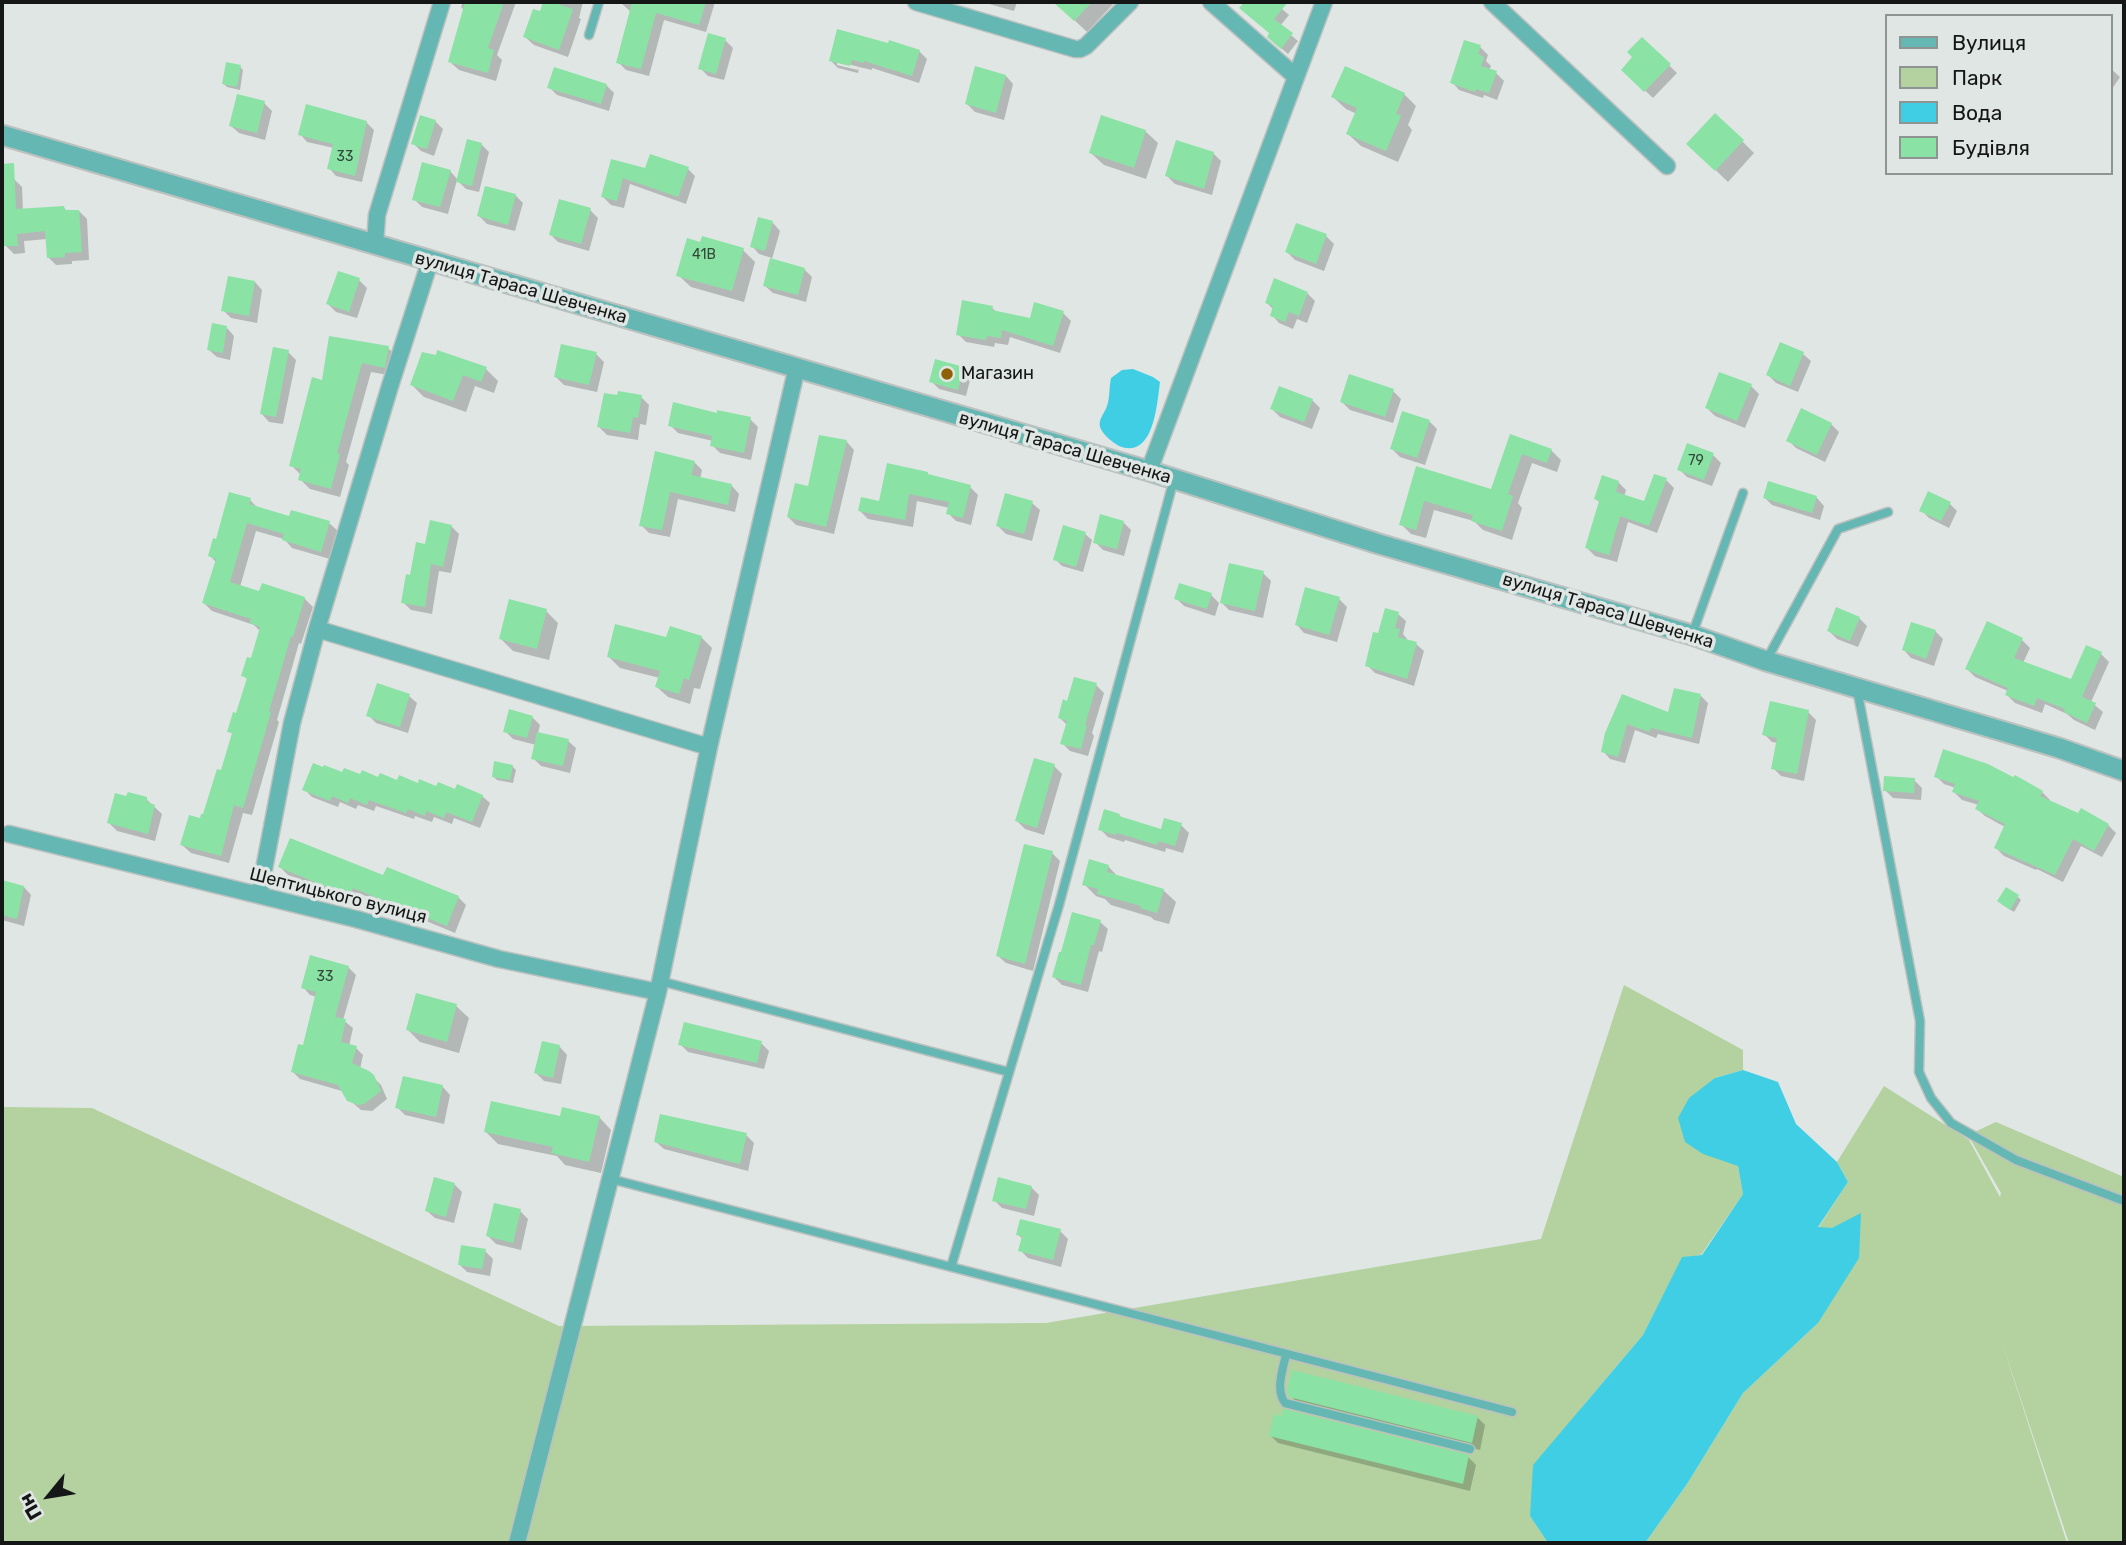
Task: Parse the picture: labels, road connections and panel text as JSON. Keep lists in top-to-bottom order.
{
  "streets": {
    "street": ["вулиця Тараса Шевченка", "Шептицького вулиця"]
  },
  "places": ["Магазин"],
  "house_numbers": [
    "33",
    "41В",
    "79",
    "33"
  ],
  "legend": [
    "Вулиця",
    "Парк",
    "Вода",
    "Будівля"
  ],
  "north": "bottom left"
}
